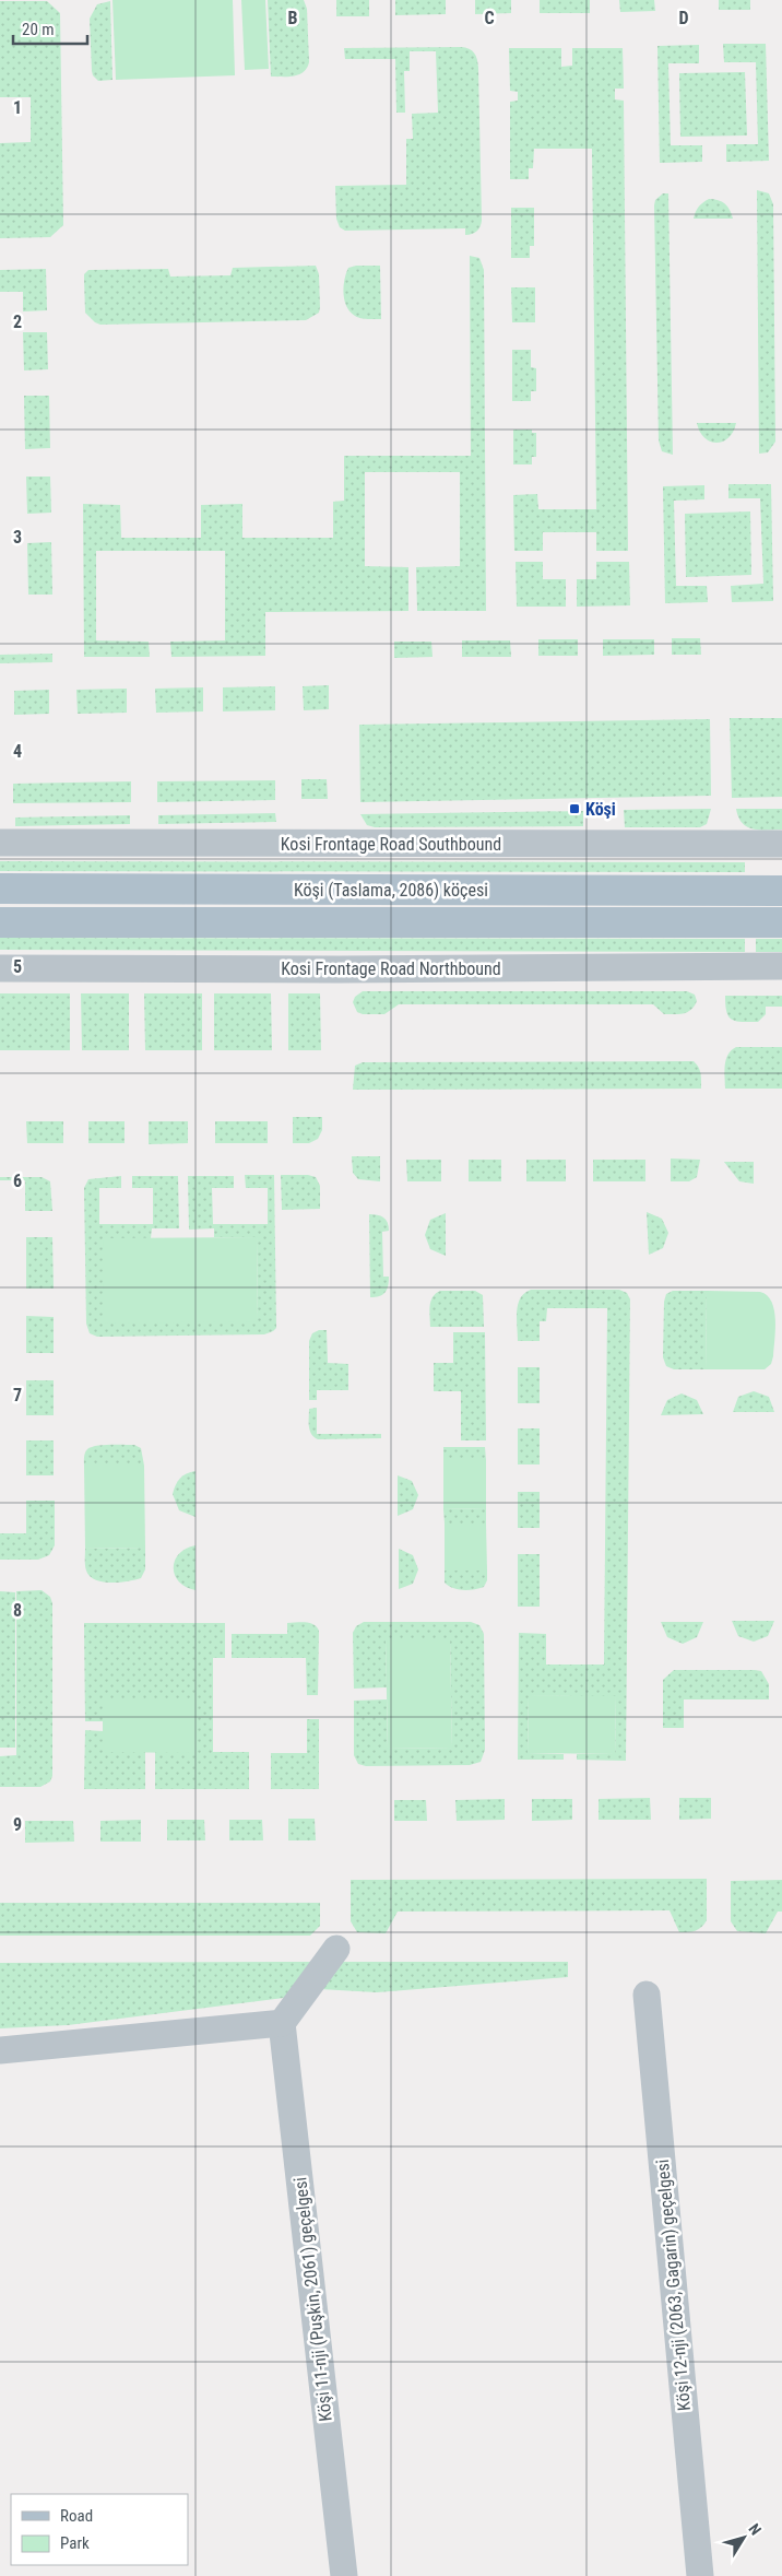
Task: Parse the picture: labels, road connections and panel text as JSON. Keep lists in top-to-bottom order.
{
  "streets": {
    "main road": ["Köşi (Taslama, 2086) köçesi"],
    "street": [
      "Kosi Frontage Road Southbound",
      "Kosi Frontage Road Northbound",
      "Köşi 12-nji (2063, Gagarin) geçelgesi",
      "Köşi 11-nji (Puşkin, 2061) geçelgesi"
    ]
  },
  "places": {
    "transit": ["Köşi"]
  },
  "legend": ["Road", "Park"],
  "scale_bar": "20 m",
  "north": "top right",
  "grid": {
    "columns": ["B", "C", "D"],
    "rows": [
      "1",
      "2",
      "3",
      "4",
      "5",
      "6",
      "7",
      "8",
      "9"
    ]
  }
}
